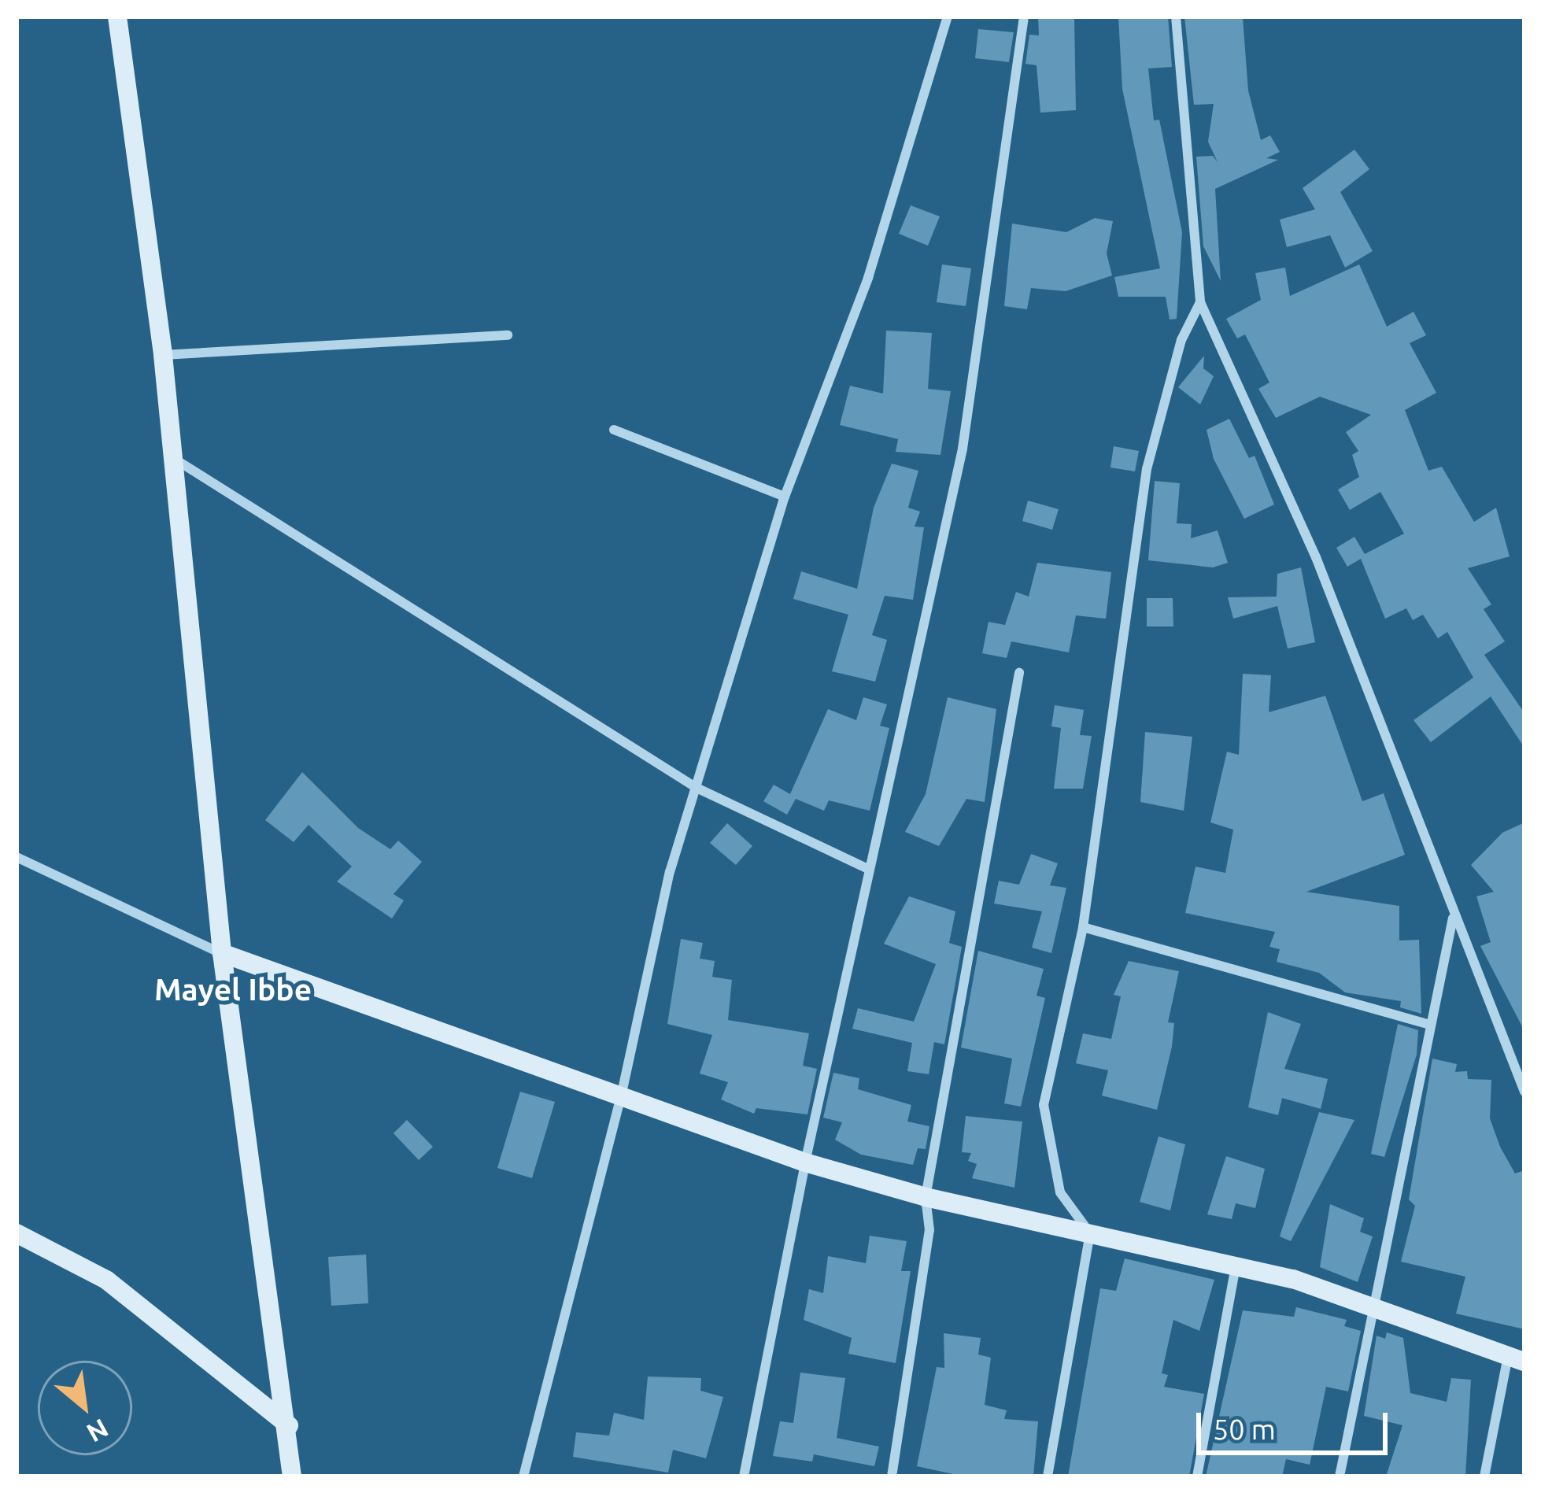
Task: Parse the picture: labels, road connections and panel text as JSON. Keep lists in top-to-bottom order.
{
  "districts": ["Mayel Ibbe"],
  "scale_bar": "50 m",
  "north": "bottom right"
}
